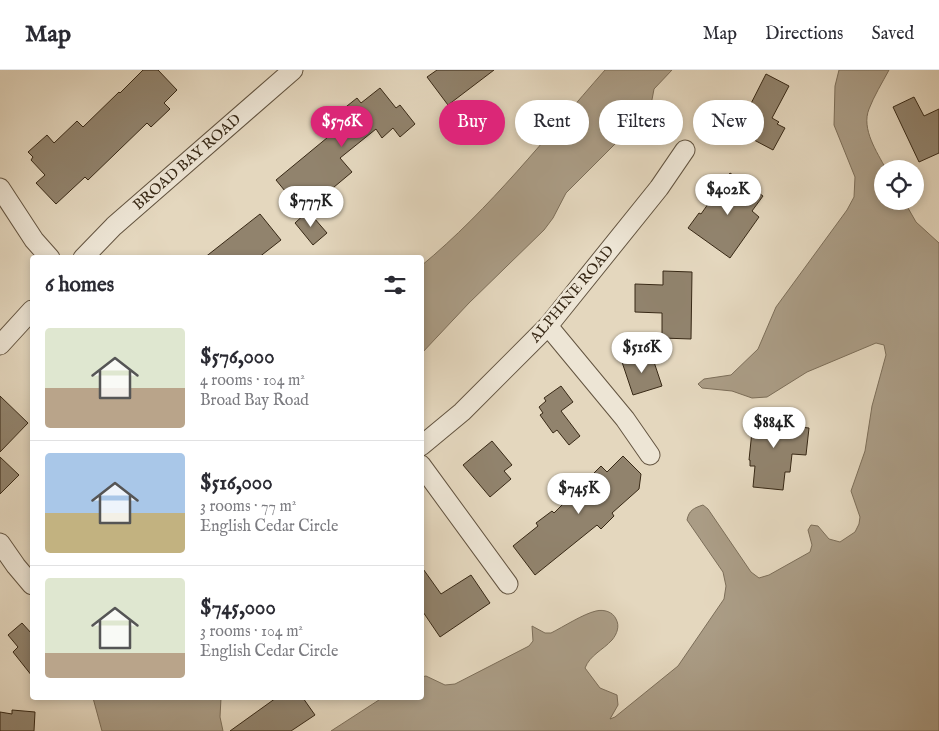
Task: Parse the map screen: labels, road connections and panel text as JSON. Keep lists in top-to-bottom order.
{
  "streets": {
    "street": ["BROAD BAY ROAD", "ALPHINE ROAD"]
  },
  "page": {
    "header": "Map",
    "nav": ["Map", "Directions", "Saved"],
    "chip": [
      "Buy",
      "Rent",
      "Filters",
      "New"
    ],
    "price": [
      "$576K",
      "$402K",
      "$777K",
      "$516K",
      "$884K",
      "$745K"
    ],
    "heading": "6 homes",
    "list": [
      {
        "name": "$576,000",
        "note": "4 rooms · 104 m² · Broad Bay Road"
      },
      {
        "name": "$516,000",
        "note": "3 rooms · 77 m² · English Cedar Circle"
      },
      {
        "name": "$745,000",
        "note": "3 rooms · 104 m² · English Cedar Circle"
      }
    ]
  }
}
